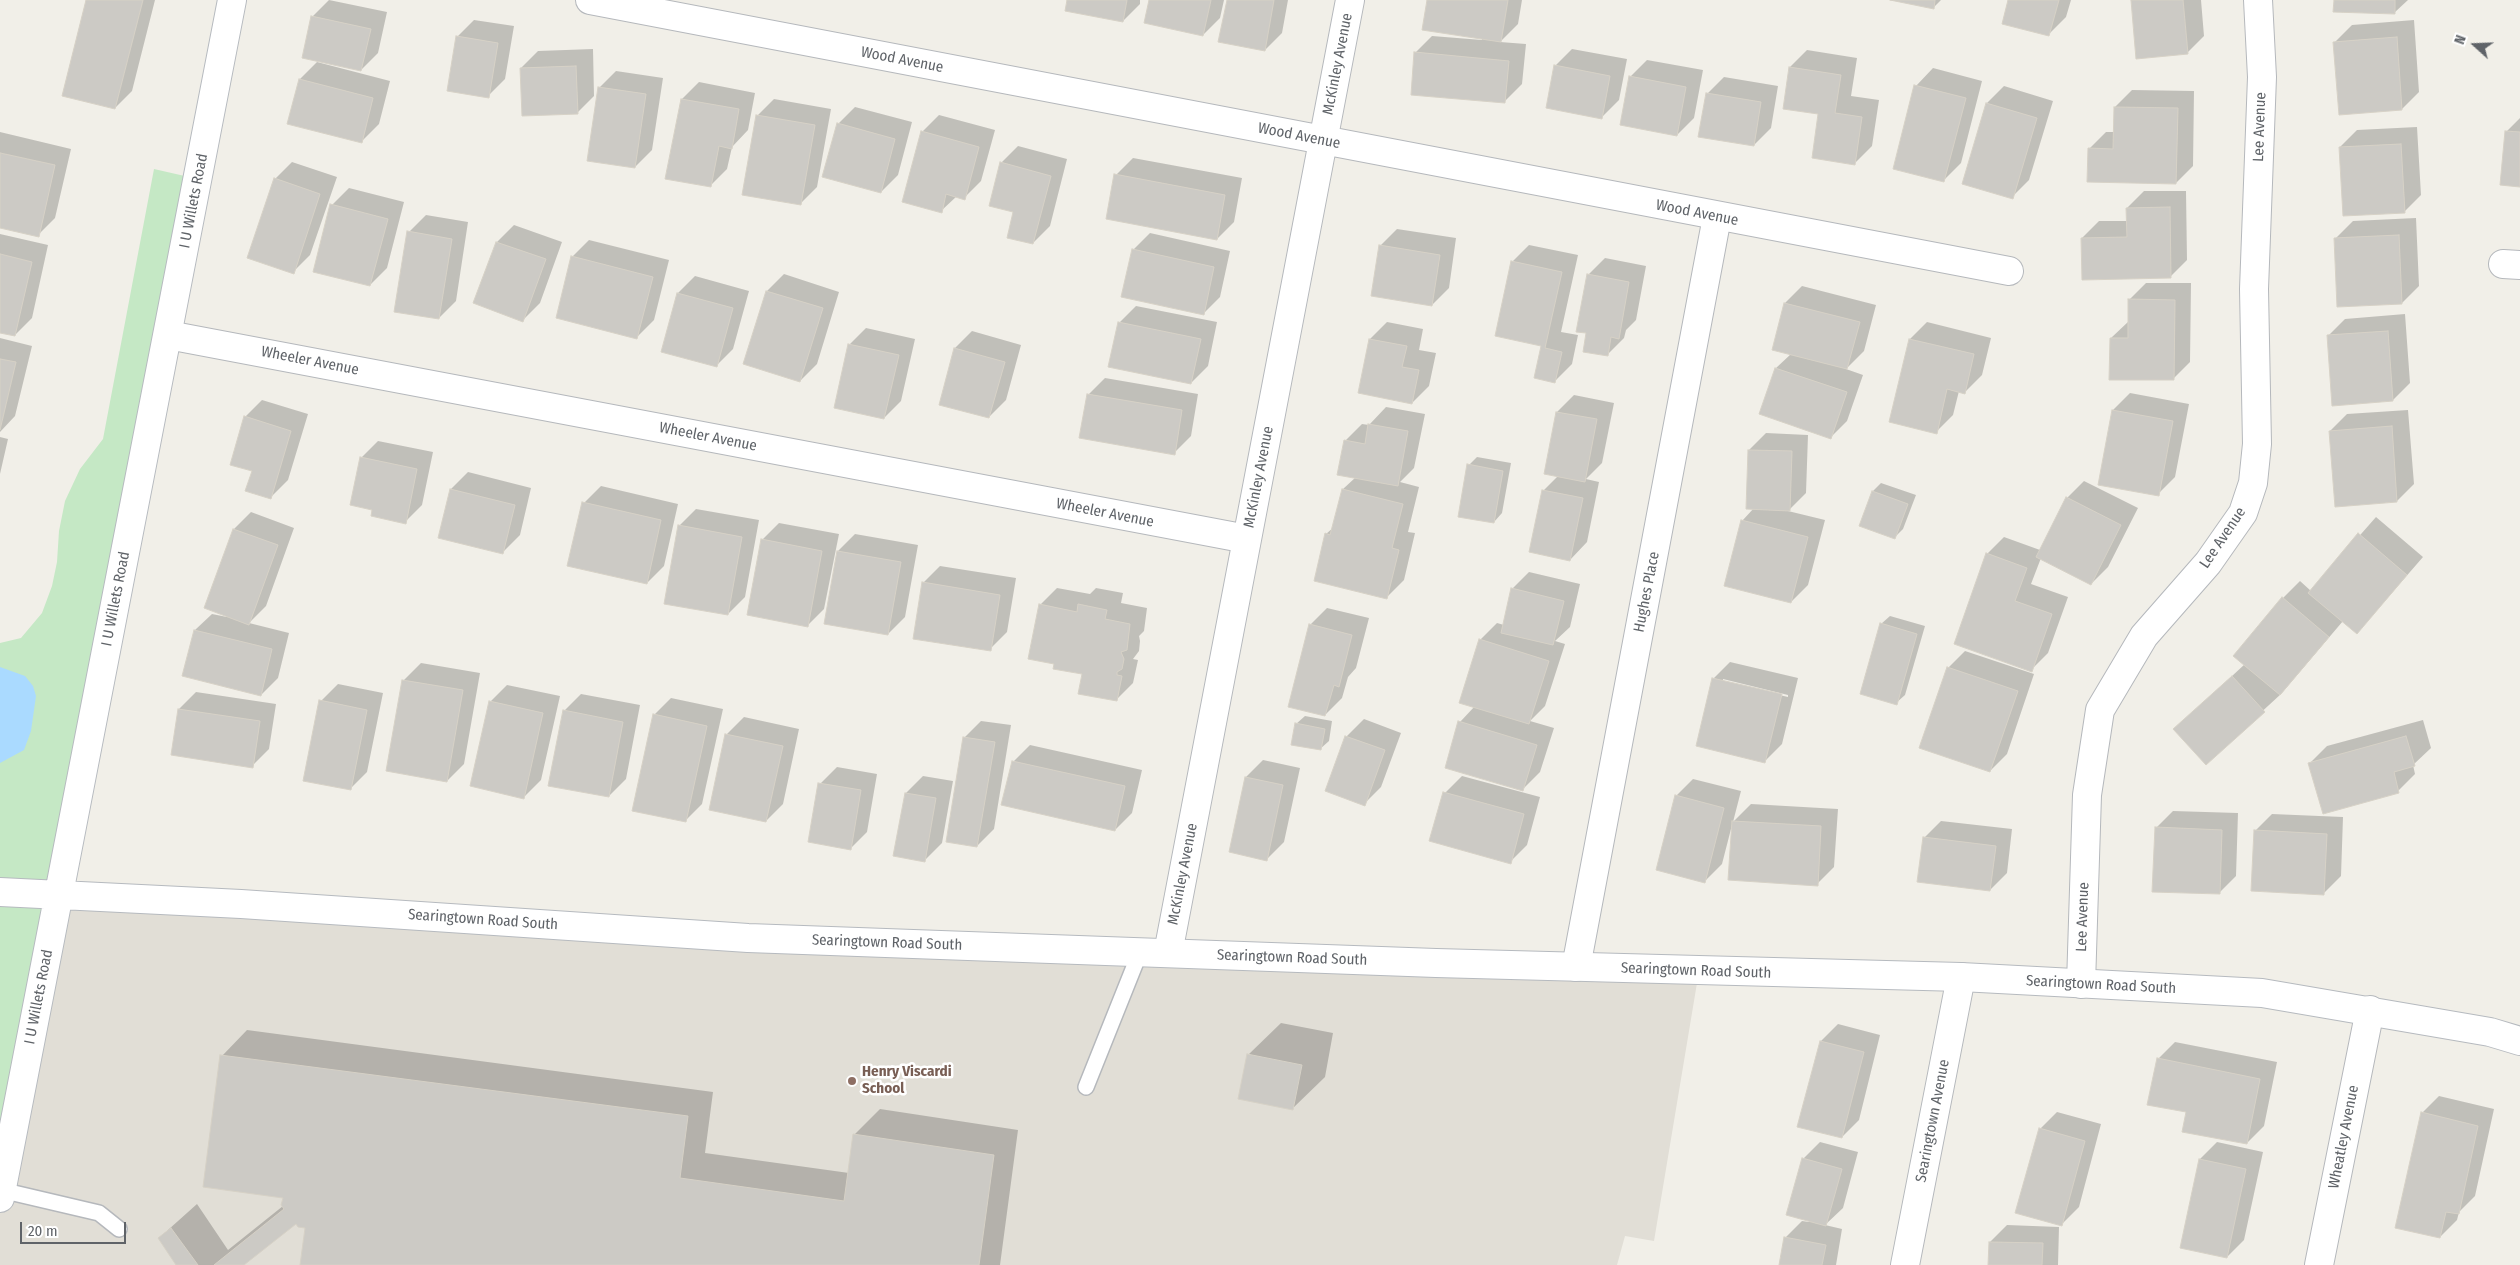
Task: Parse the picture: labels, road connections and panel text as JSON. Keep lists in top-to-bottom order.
{
  "streets": {
    "street": [
      "Wood Avenue",
      "McKinley Avenue",
      "Lee Avenue",
      "I U Willets Road",
      "Wheeler Avenue",
      "Hughes Place",
      "Searingtown Road South",
      "Searingtown Avenue",
      "Wheatley Avenue"
    ]
  },
  "crossings": [
    ["Wood Avenue", "McKinley Avenue"],
    ["Wood Avenue", "Hughes Place"],
    ["McKinley Avenue", "Wheeler Avenue"],
    ["McKinley Avenue", "Searingtown Road South"],
    ["Lee Avenue", "Searingtown Road South"],
    ["I U Willets Road", "Wheeler Avenue"],
    ["I U Willets Road", "Searingtown Road South"],
    ["Hughes Place", "Searingtown Road South"],
    ["Searingtown Road South", "Searingtown Avenue"],
    ["Searingtown Road South", "Wheatley Avenue"]
  ],
  "places": ["Henry Viscardi School"],
  "scale_bar": "20 m",
  "north": "left"
}
